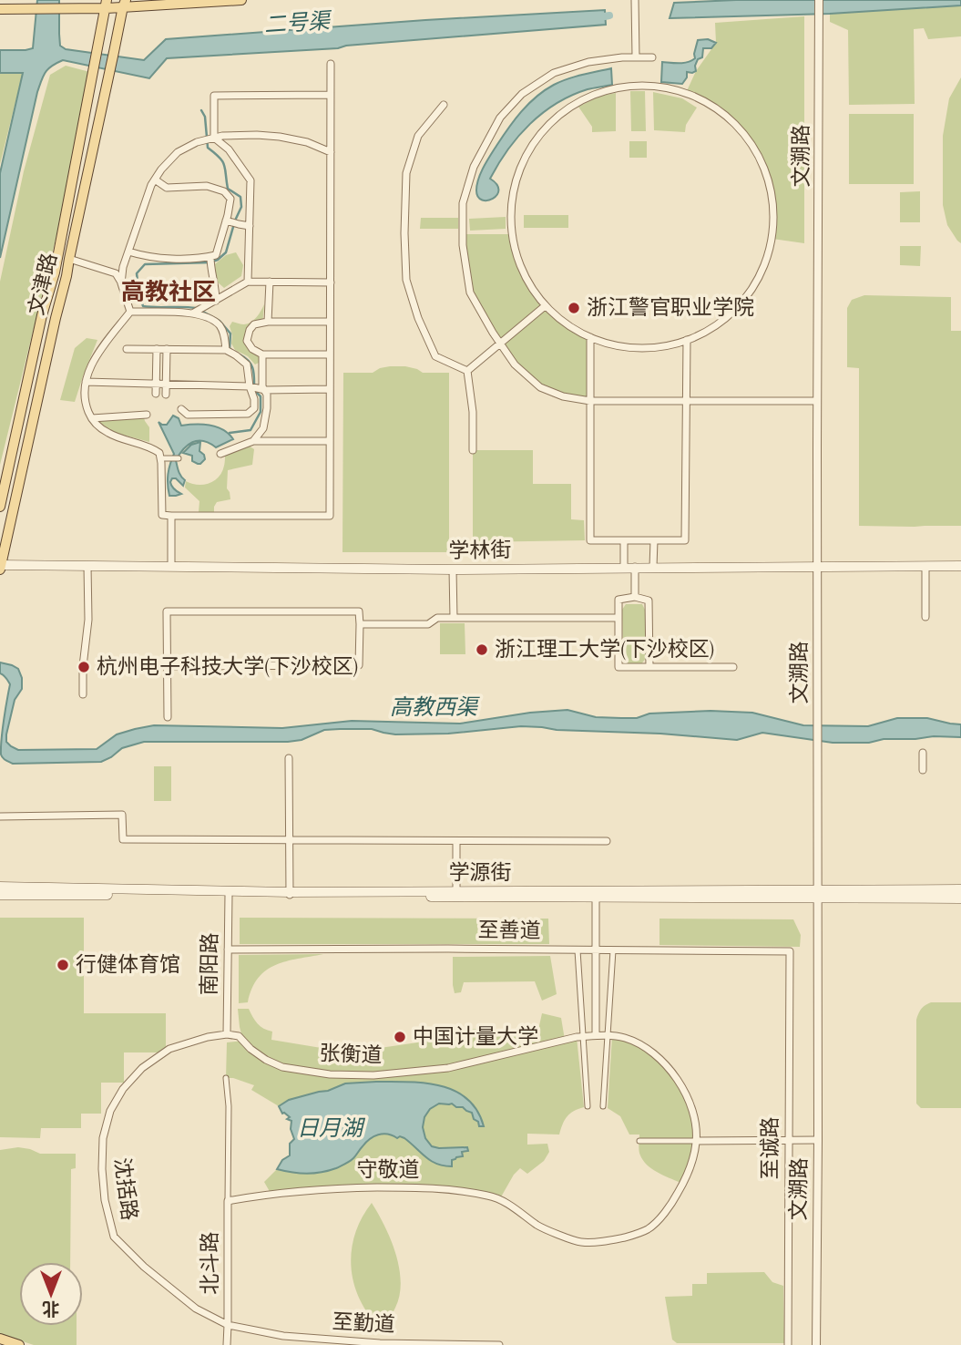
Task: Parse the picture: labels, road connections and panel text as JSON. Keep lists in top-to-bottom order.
{
  "streets": {
    "main road": ["文津路", "学林街", "学源街"],
    "street": [
      "文溯路",
      "至善道",
      "南阳路",
      "张衡道",
      "至诚路",
      "守敬道",
      "沈括路",
      "北斗路",
      "至勤道"
    ]
  },
  "crossings": [
    ["文溯路", "学林街"],
    ["文溯路", "学源街"],
    ["文津路", "学林街"],
    ["学源街", "南阳路"],
    ["至善道", "南阳路"],
    ["至善道", "至诚路"],
    ["南阳路", "张衡道"],
    ["南阳路", "沈括路"],
    ["张衡道", "守敬道"],
    ["张衡道", "沈括路"],
    ["守敬道", "北斗路"],
    ["沈括路", "北斗路"],
    ["沈括路", "至勤道"],
    ["北斗路", "至勤道"]
  ],
  "districts": ["高教社区"],
  "water": ["二号渠", "高教西渠", "日月湖"],
  "places": [
    "浙江警官职业学院",
    "浙江理工大学(下沙校区)",
    "杭州电子科技大学(下沙校区)",
    "行健体育馆",
    "中国计量大学"
  ],
  "north": "bottom"
}
